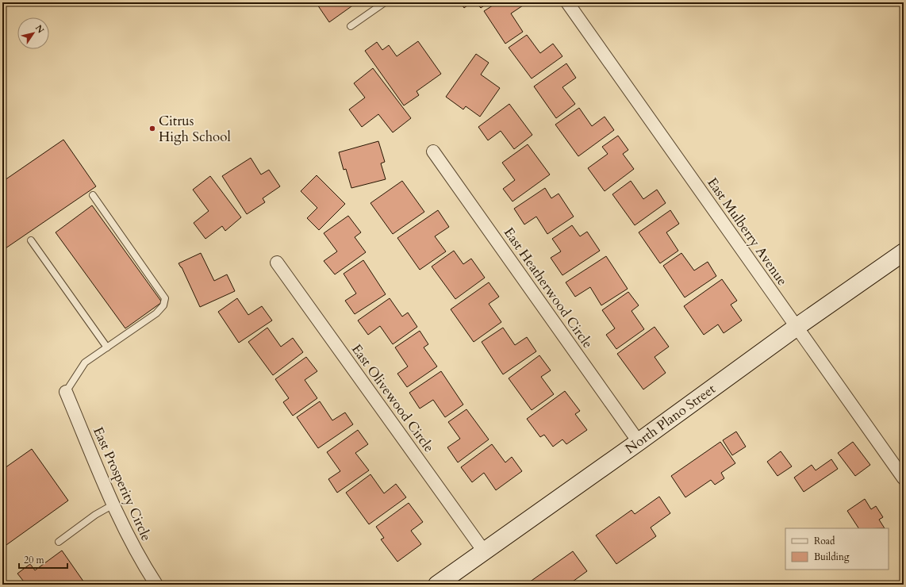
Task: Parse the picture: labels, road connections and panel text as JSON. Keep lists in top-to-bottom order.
{
  "streets": {
    "street": [
      "East Mulberry Avenue",
      "East Heatherwood Circle",
      "East Olivewood Circle",
      "North Plano Street",
      "East Prosperity Circle"
    ]
  },
  "crossings": [
    ["East Mulberry Avenue", "North Plano Street"],
    ["East Heatherwood Circle", "North Plano Street"],
    ["East Olivewood Circle", "North Plano Street"]
  ],
  "places": ["Citrus High School"],
  "legend": ["Road", "Building"],
  "scale_bar": "20 m",
  "north": "top right"
}
